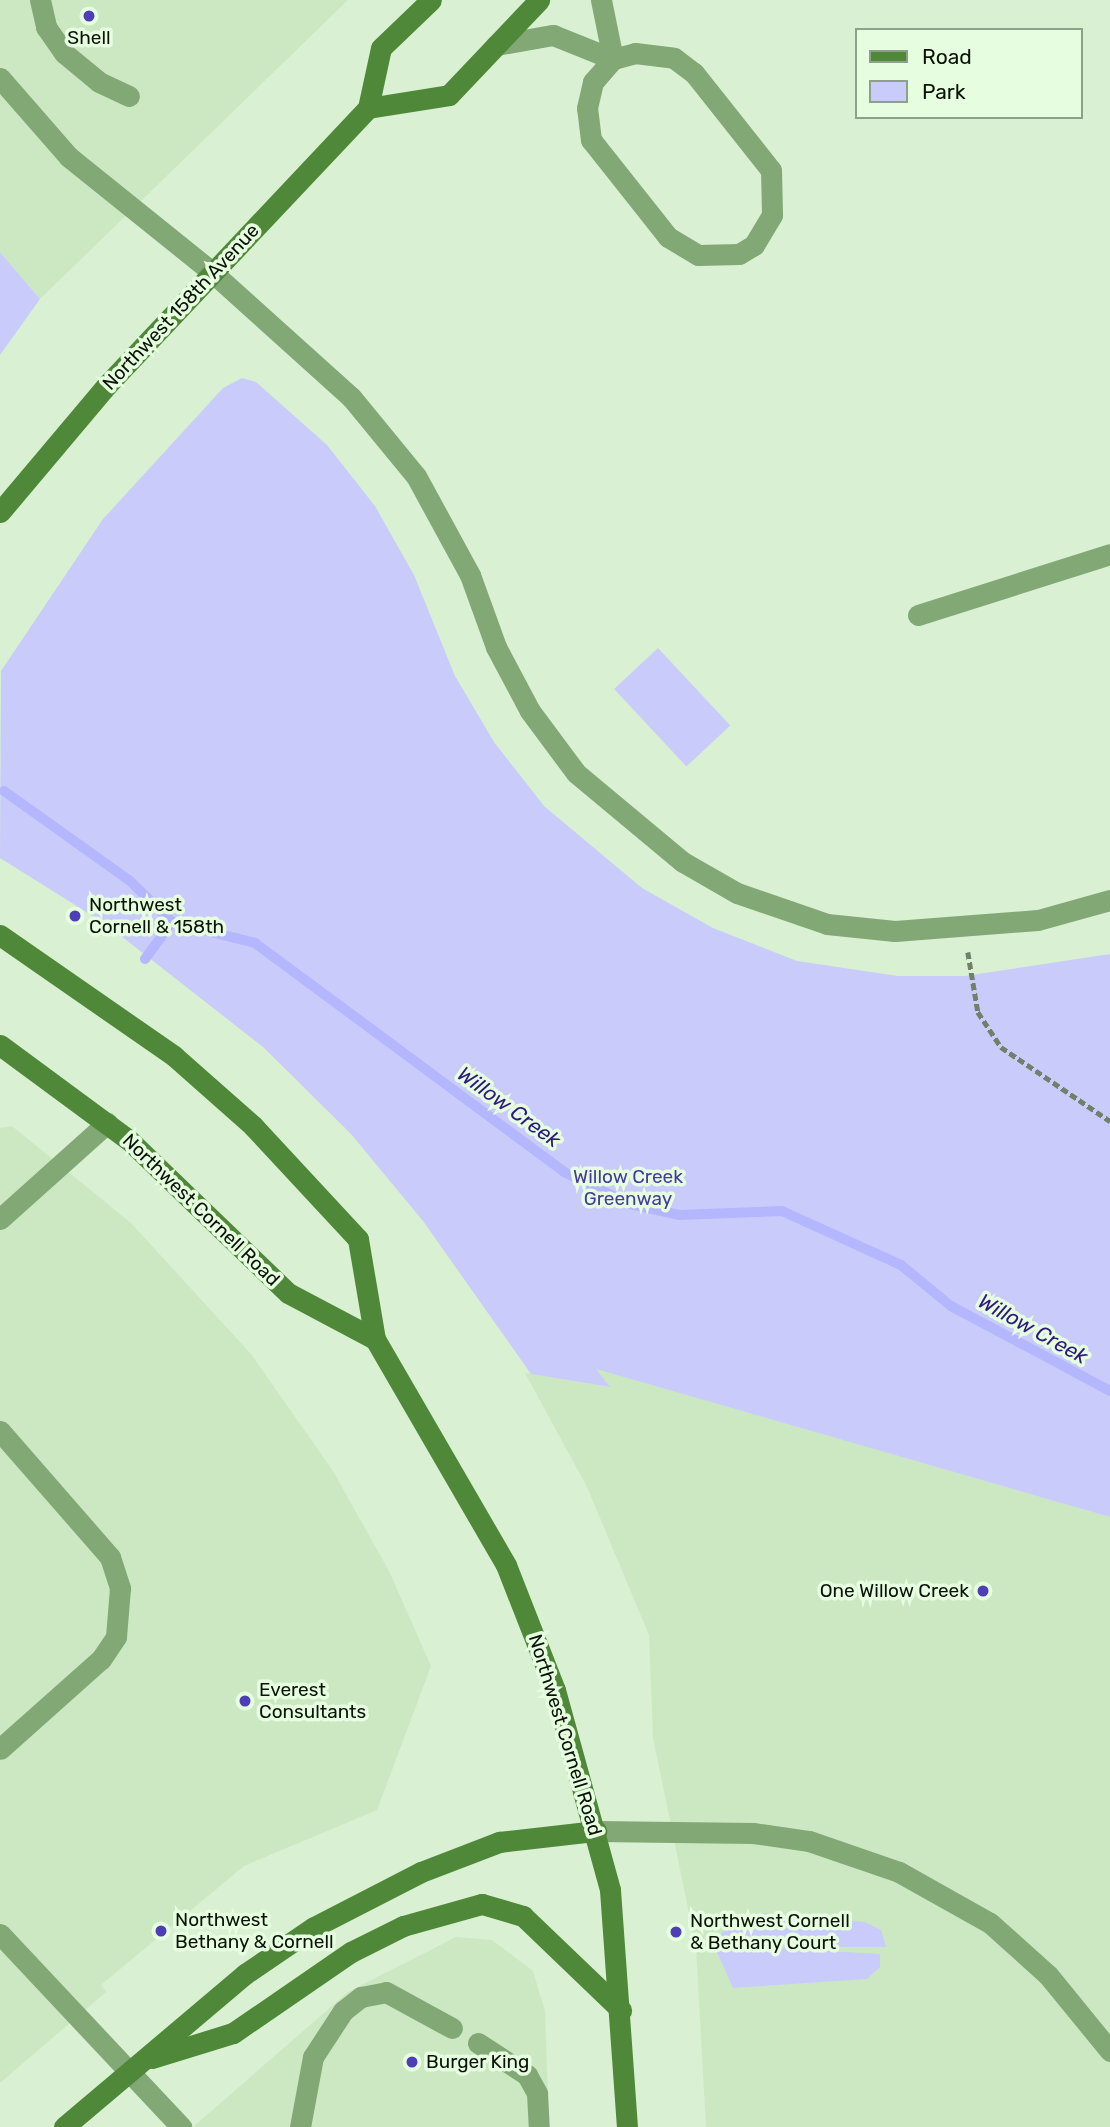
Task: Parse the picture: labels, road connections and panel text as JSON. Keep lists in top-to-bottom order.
{
  "streets": {
    "main road": ["Northwest 158th Avenue", "Northwest Cornell Road"]
  },
  "water": ["Willow Creek"],
  "parks": ["Willow Creek Greenway"],
  "places": [
    "Shell",
    "Northwest Cornell & 158th",
    "One Willow Creek",
    "Everest Consultants",
    "Northwest Bethany & Cornell",
    "Northwest Cornell & Bethany Court",
    "Burger King"
  ],
  "legend": ["Road", "Park"]
}
